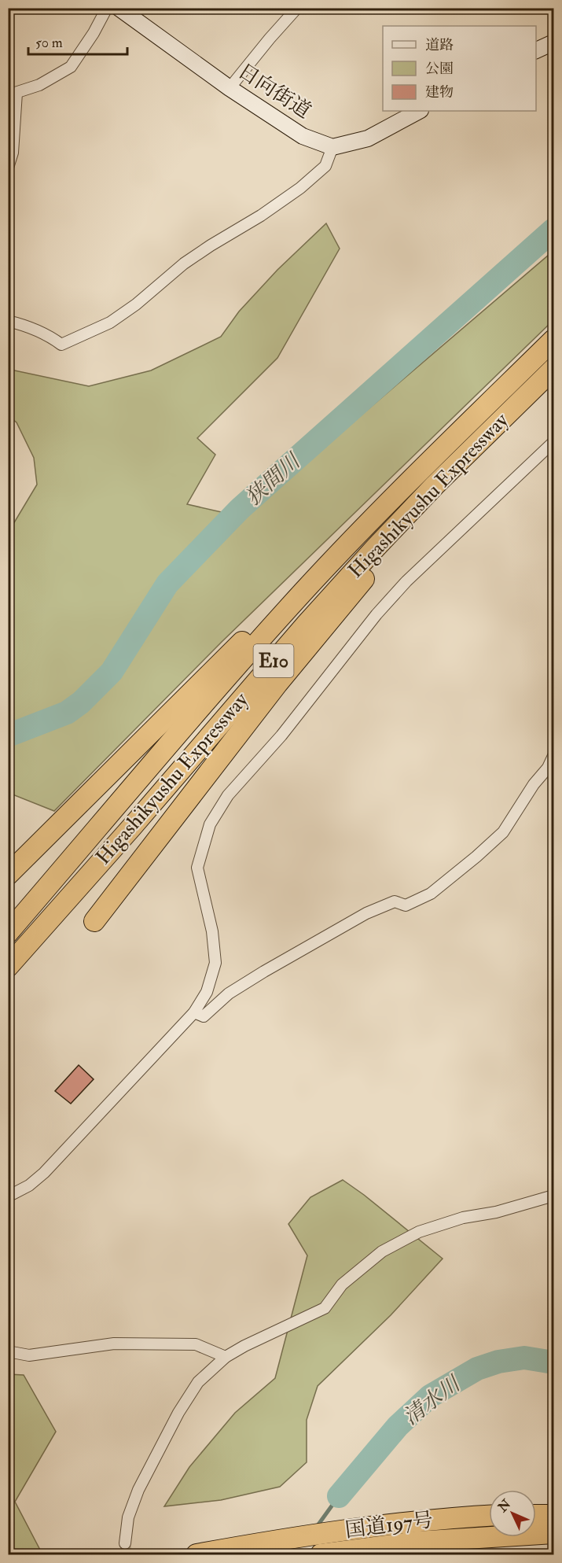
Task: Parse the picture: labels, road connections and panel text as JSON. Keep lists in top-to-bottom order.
{
  "streets": {
    "highway": ["Higashikyushu Expressway", "E10", "国道197号"],
    "street": ["日向街道"]
  },
  "water": ["狭間川", "清水川"],
  "legend": ["道路", "公園", "建物"],
  "scale_bar": "50 m",
  "north": "top left"
}
